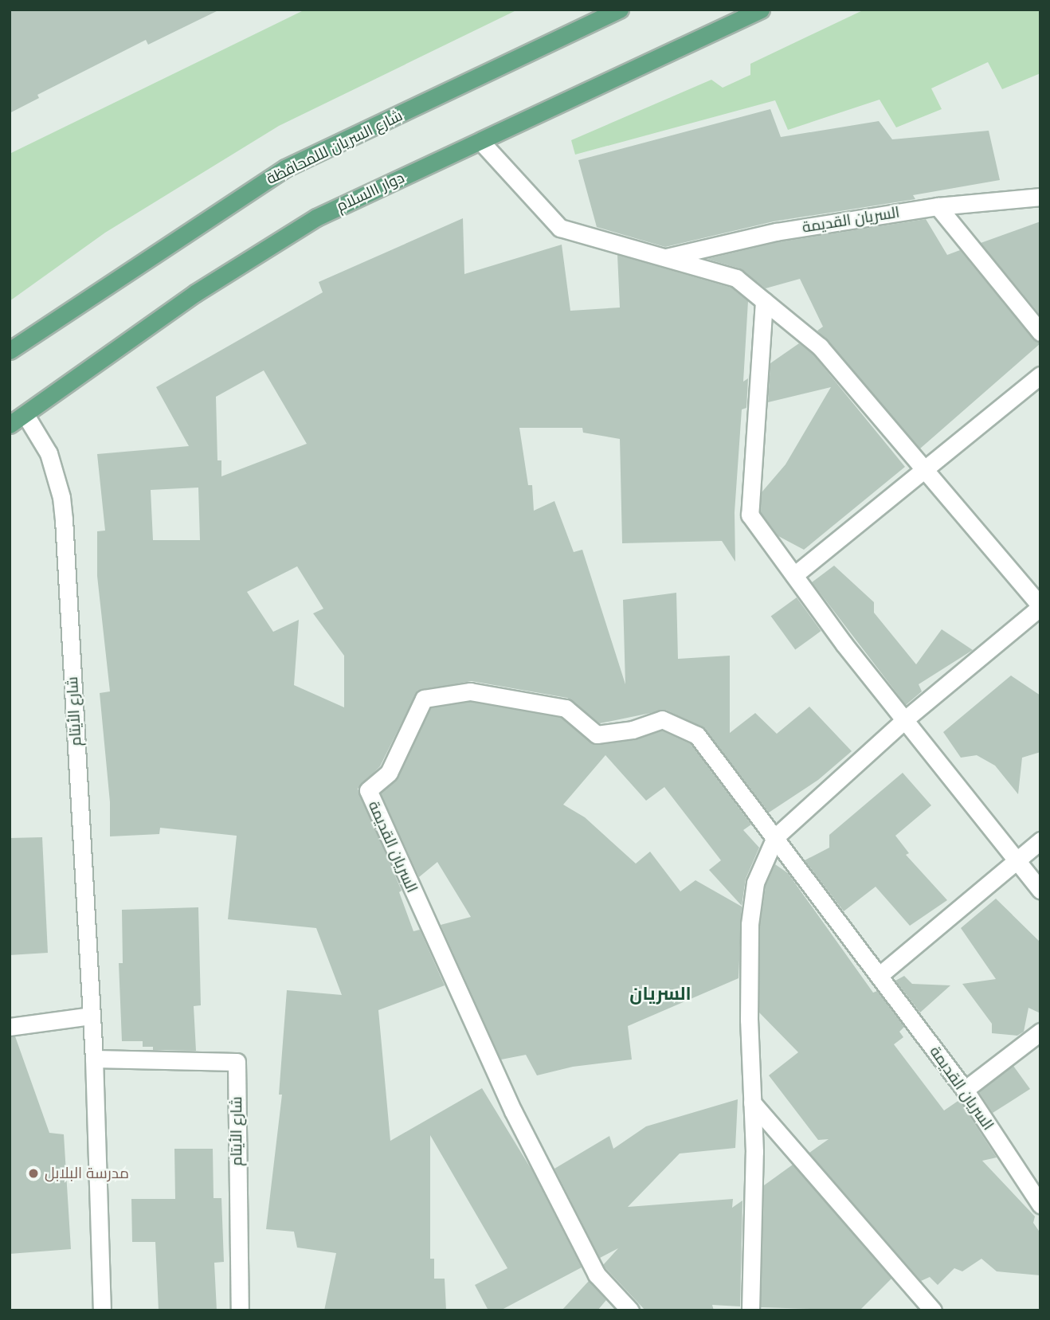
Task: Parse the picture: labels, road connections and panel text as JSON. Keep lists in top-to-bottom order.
{
  "streets": {
    "main road": ["شارع السريان لللمحافظة", "دوار االسلام"],
    "street": ["السريان القديمة", "شارع الأيتام"]
  },
  "crossings": [
    ["دوار االسلام", "السريان القديمة"],
    ["دوار االسلام", "شارع الأيتام"]
  ],
  "districts": ["السريان"],
  "places": ["مدرسة البلابل"]
}
